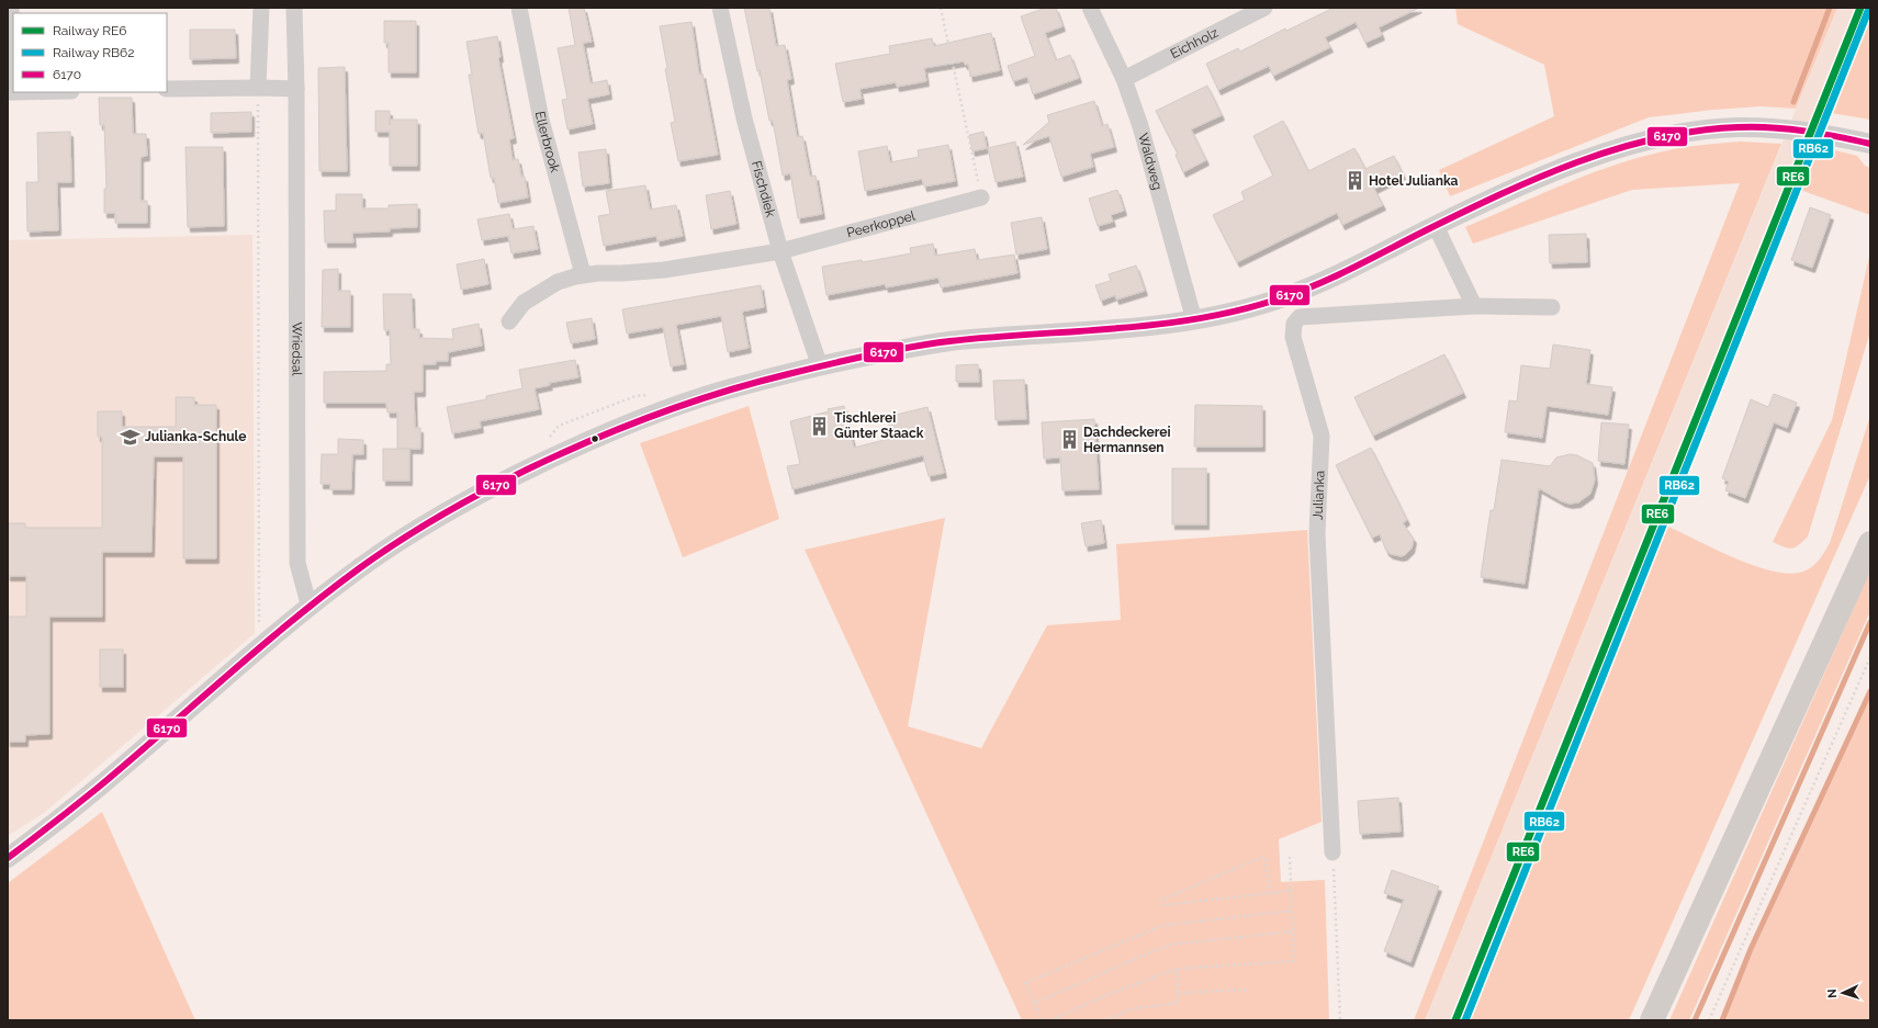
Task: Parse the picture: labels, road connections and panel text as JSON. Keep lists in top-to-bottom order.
{
  "streets": {
    "street": [
      "Eichholz",
      "Ellerbrook",
      "Waldweg",
      "Fischdiek",
      "Peerkoppel",
      "Wriedsal",
      "Julianka"
    ]
  },
  "crossings": [
    ["Eichholz", "Waldweg"],
    ["Fischdiek", "Peerkoppel"]
  ],
  "places": {
    "building": ["Hotel Julianka", "Tischlerei Günter Staack", "Dachdeckerei Hermannsen"],
    "school or university": ["Julianka-Schule"]
  },
  "lines": ["rail line RE6", "rail line RB62", "transit line 6170"],
  "legend": ["Railway RE6", "Railway RB62", "6170"],
  "north": "left"
}
